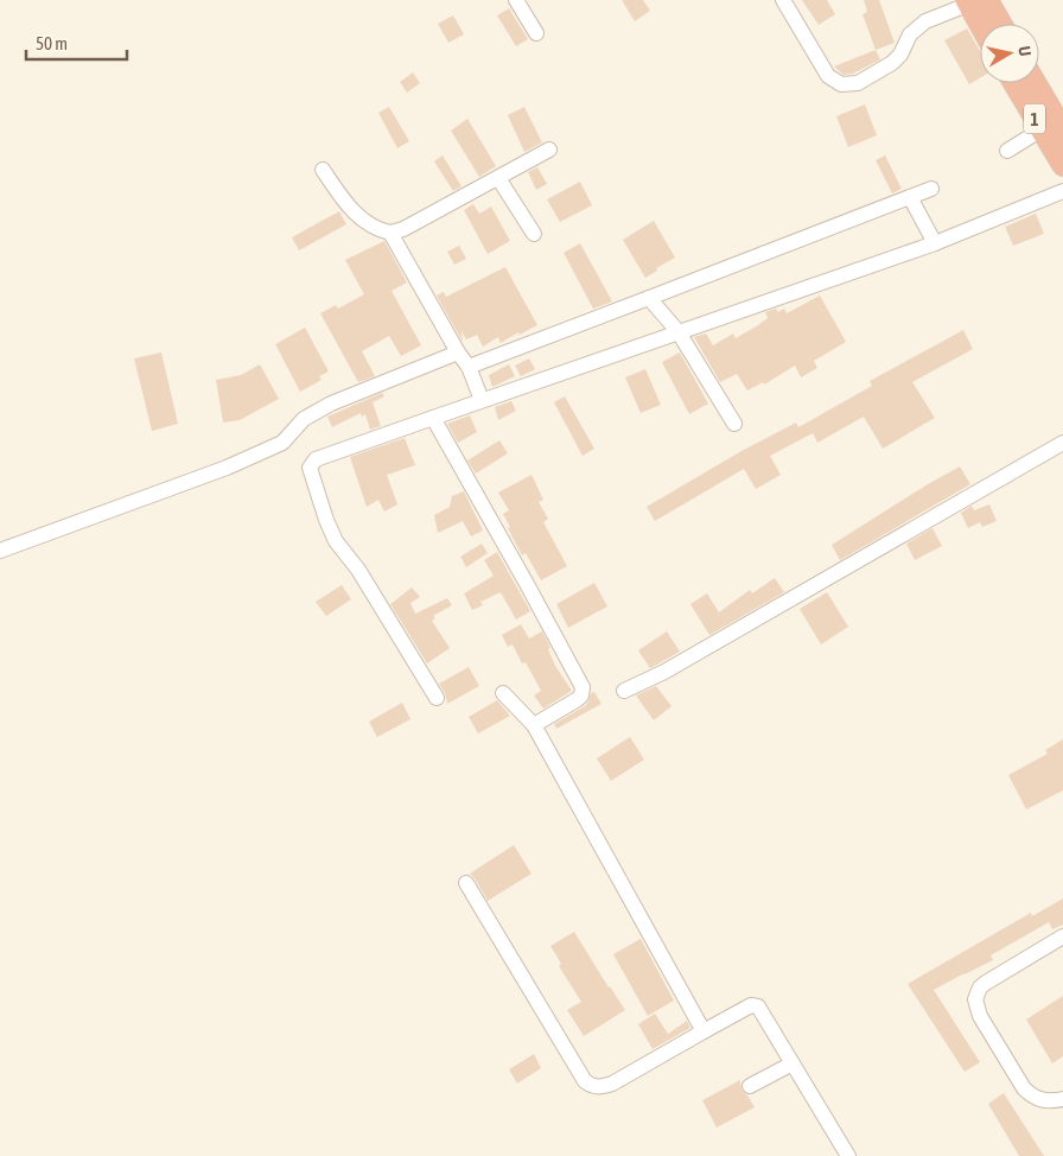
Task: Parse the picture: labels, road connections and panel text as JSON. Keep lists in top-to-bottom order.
{
  "streets": {
    "highway": ["1"]
  },
  "scale_bar": "50 m",
  "north": "right"
}
